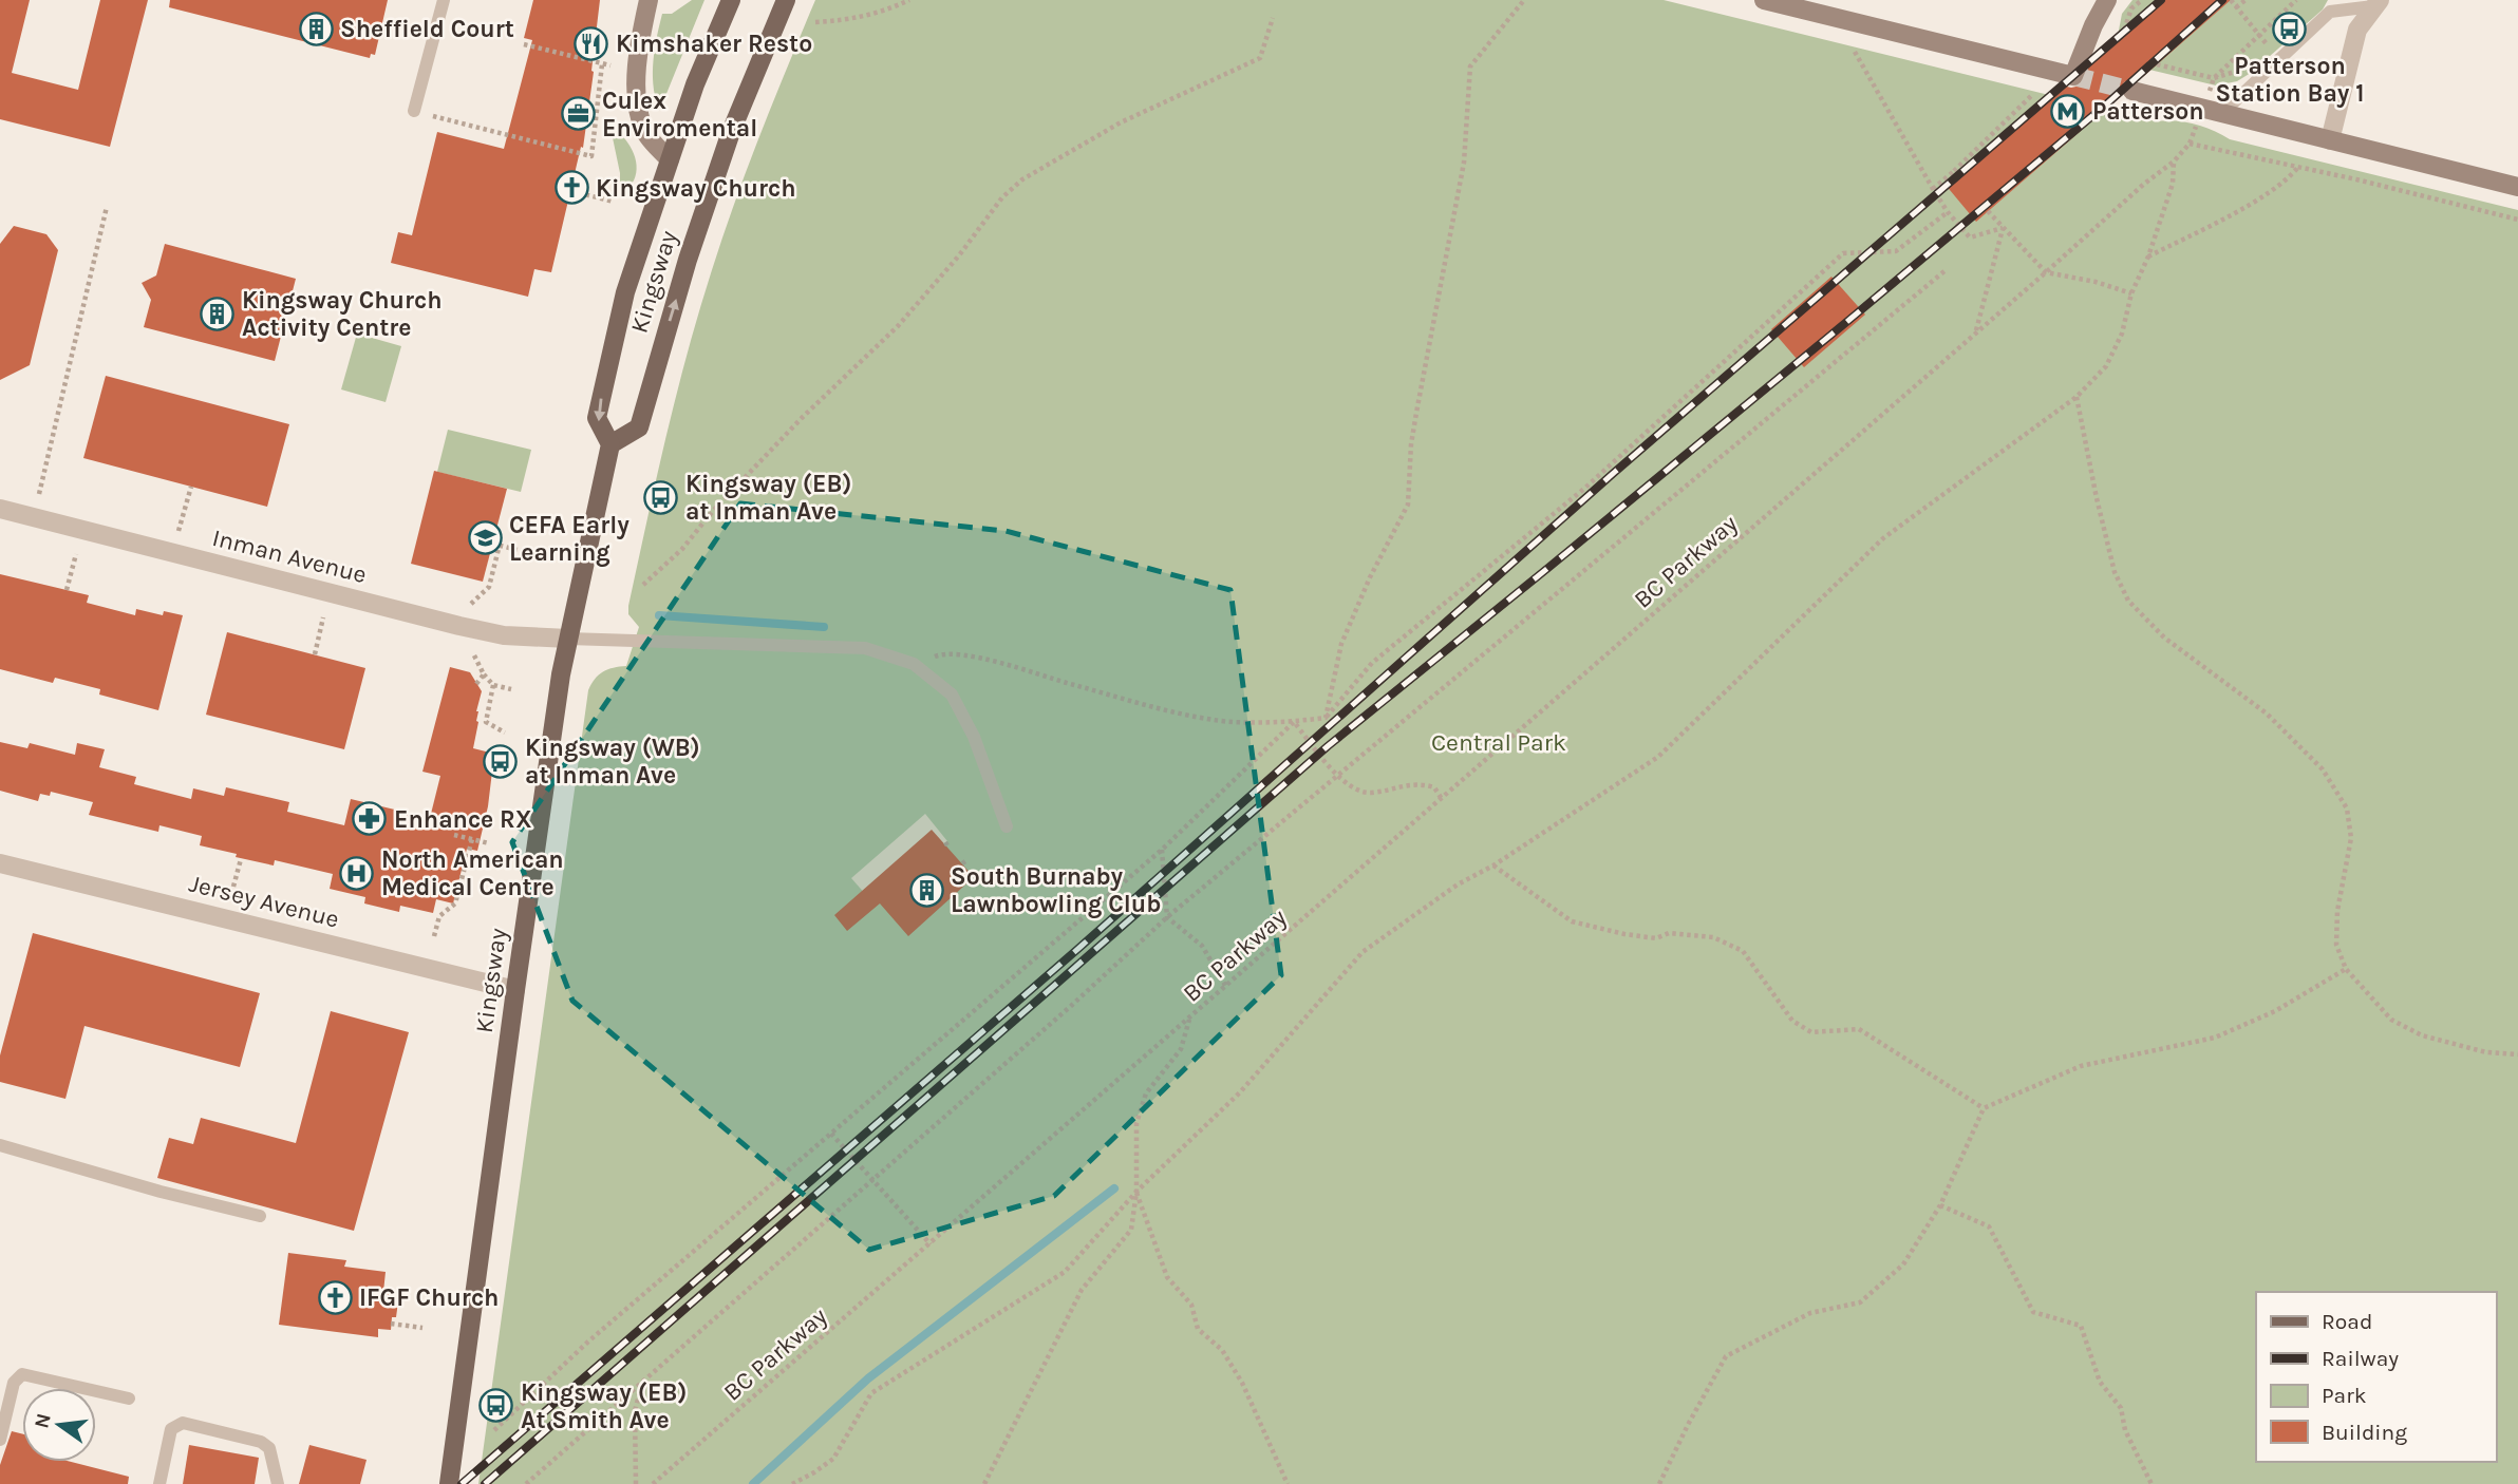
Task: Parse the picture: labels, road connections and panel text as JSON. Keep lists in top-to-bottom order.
{
  "streets": {
    "main road": ["Kingsway"],
    "street": ["Inman Avenue", "Jersey Avenue"],
    "path": ["BC Parkway"]
  },
  "crossings": [
    ["Kingsway", "Inman Avenue"],
    ["Kingsway", "Jersey Avenue"]
  ],
  "parks": ["Central Park"],
  "places": {
    "building": ["Sheffield Court", "Kingsway Church Activity Centre", "South Burnaby Lawnbowling Club"],
    "bus stop": [
      "Patterson Station Bay 1",
      "Kingsway (EB) at Inman Ave",
      "Kingsway (WB) at Inman Ave",
      "Kingsway (EB) At Smith Ave"
    ],
    "restaurant": ["Kimshaker Resto"],
    "metro station": ["Patterson"],
    "office": ["Culex Enviromental"],
    "church": ["Kingsway Church", "IFGF Church"],
    "school or university": ["CEFA Early Learning"],
    "pharmacy": ["Enhance RX"],
    "hospital": ["North American Medical Centre"]
  },
  "legend": [
    "Road",
    "Railway",
    "Park",
    "Building"
  ],
  "north": "left"
}
